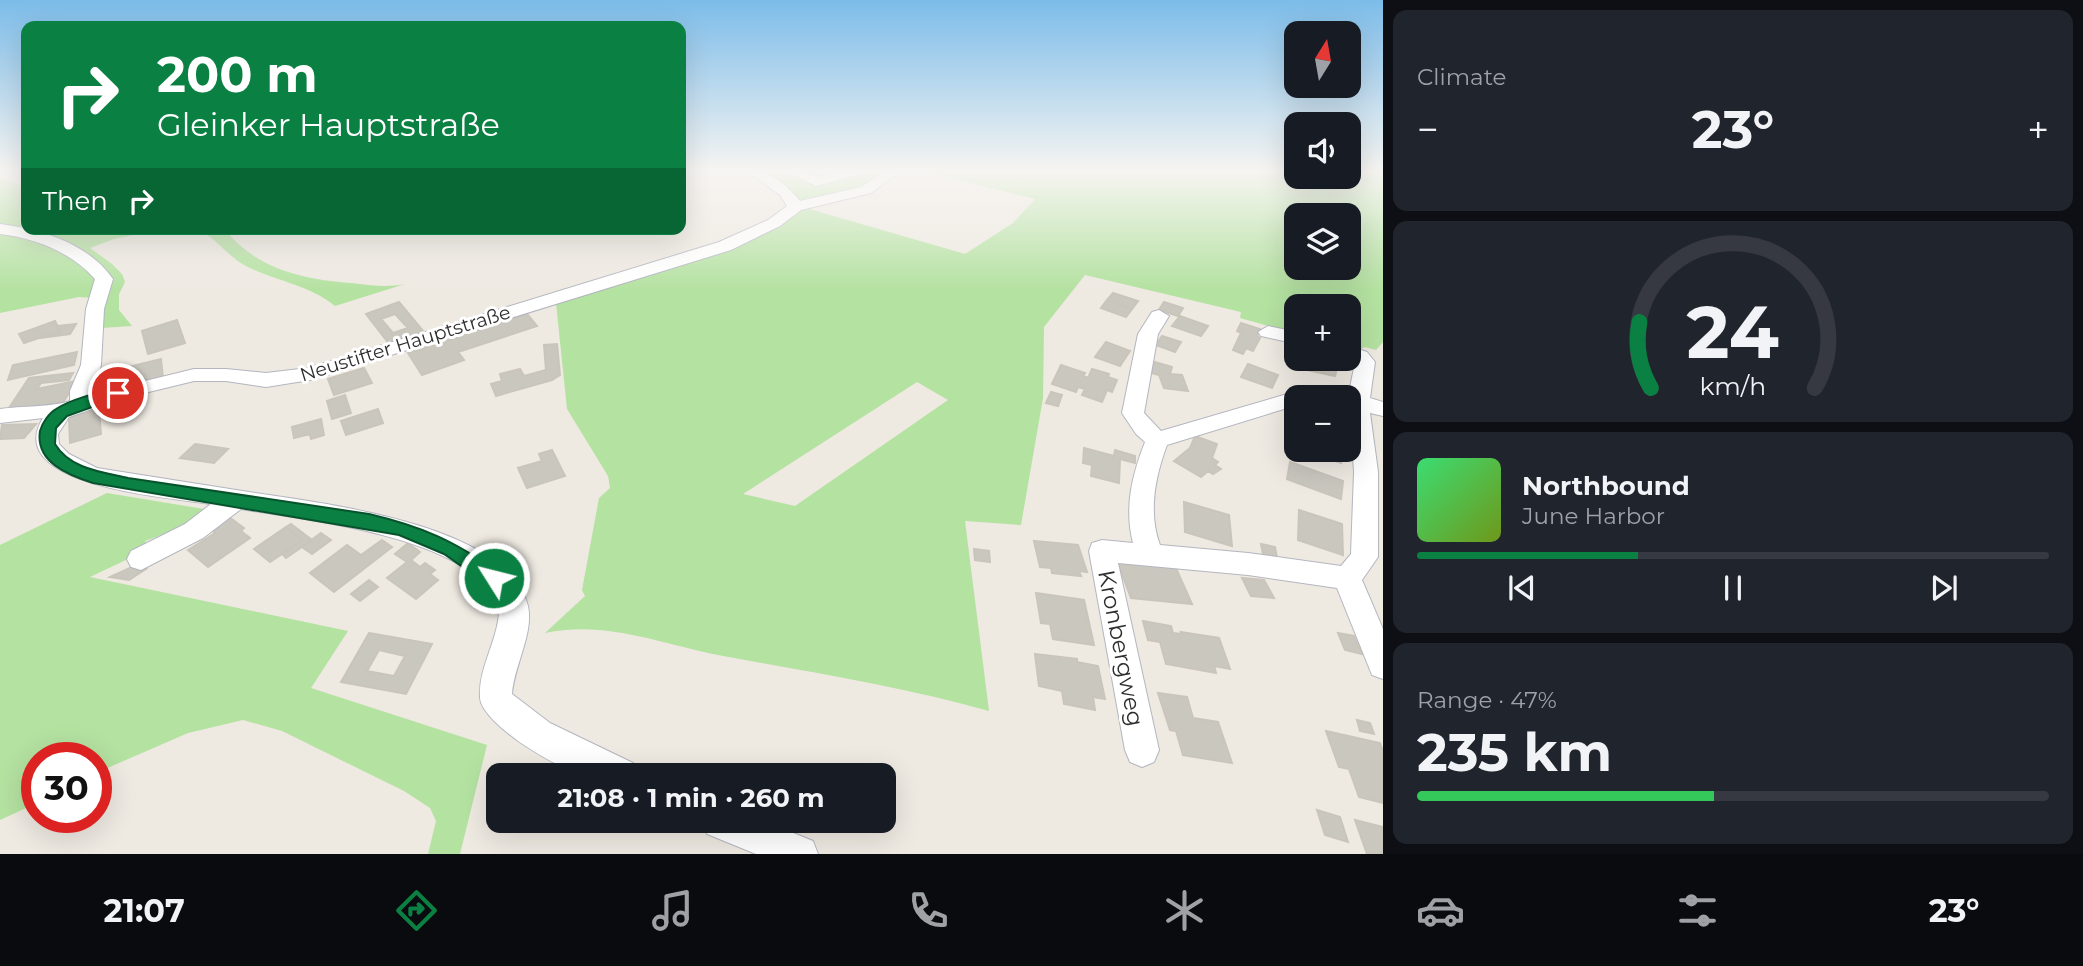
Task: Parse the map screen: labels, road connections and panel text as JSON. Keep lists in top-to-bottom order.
{
  "streets": {
    "street": ["Neustifter Hauptstraße", "Kronbergweg"]
  },
  "north": "top",
  "page": {
    "tile": [
      "Climate",
      ["Range · 47%", "235 km"]
    ],
    "map_buttons": ["+", "−"],
    "turn": ["200 m", "Gleinker Hauptstraße"],
    "heat": ["−", "23°", "+"],
    "then": "Then",
    "song": ["Northbound", "June Harbor"],
    "limit": "30",
    "trip": "21:08 · 1 min · 260 m",
    "tabs": ["21:07", "23°"],
    "gauge": ["24", "km/h"]
  }
}
